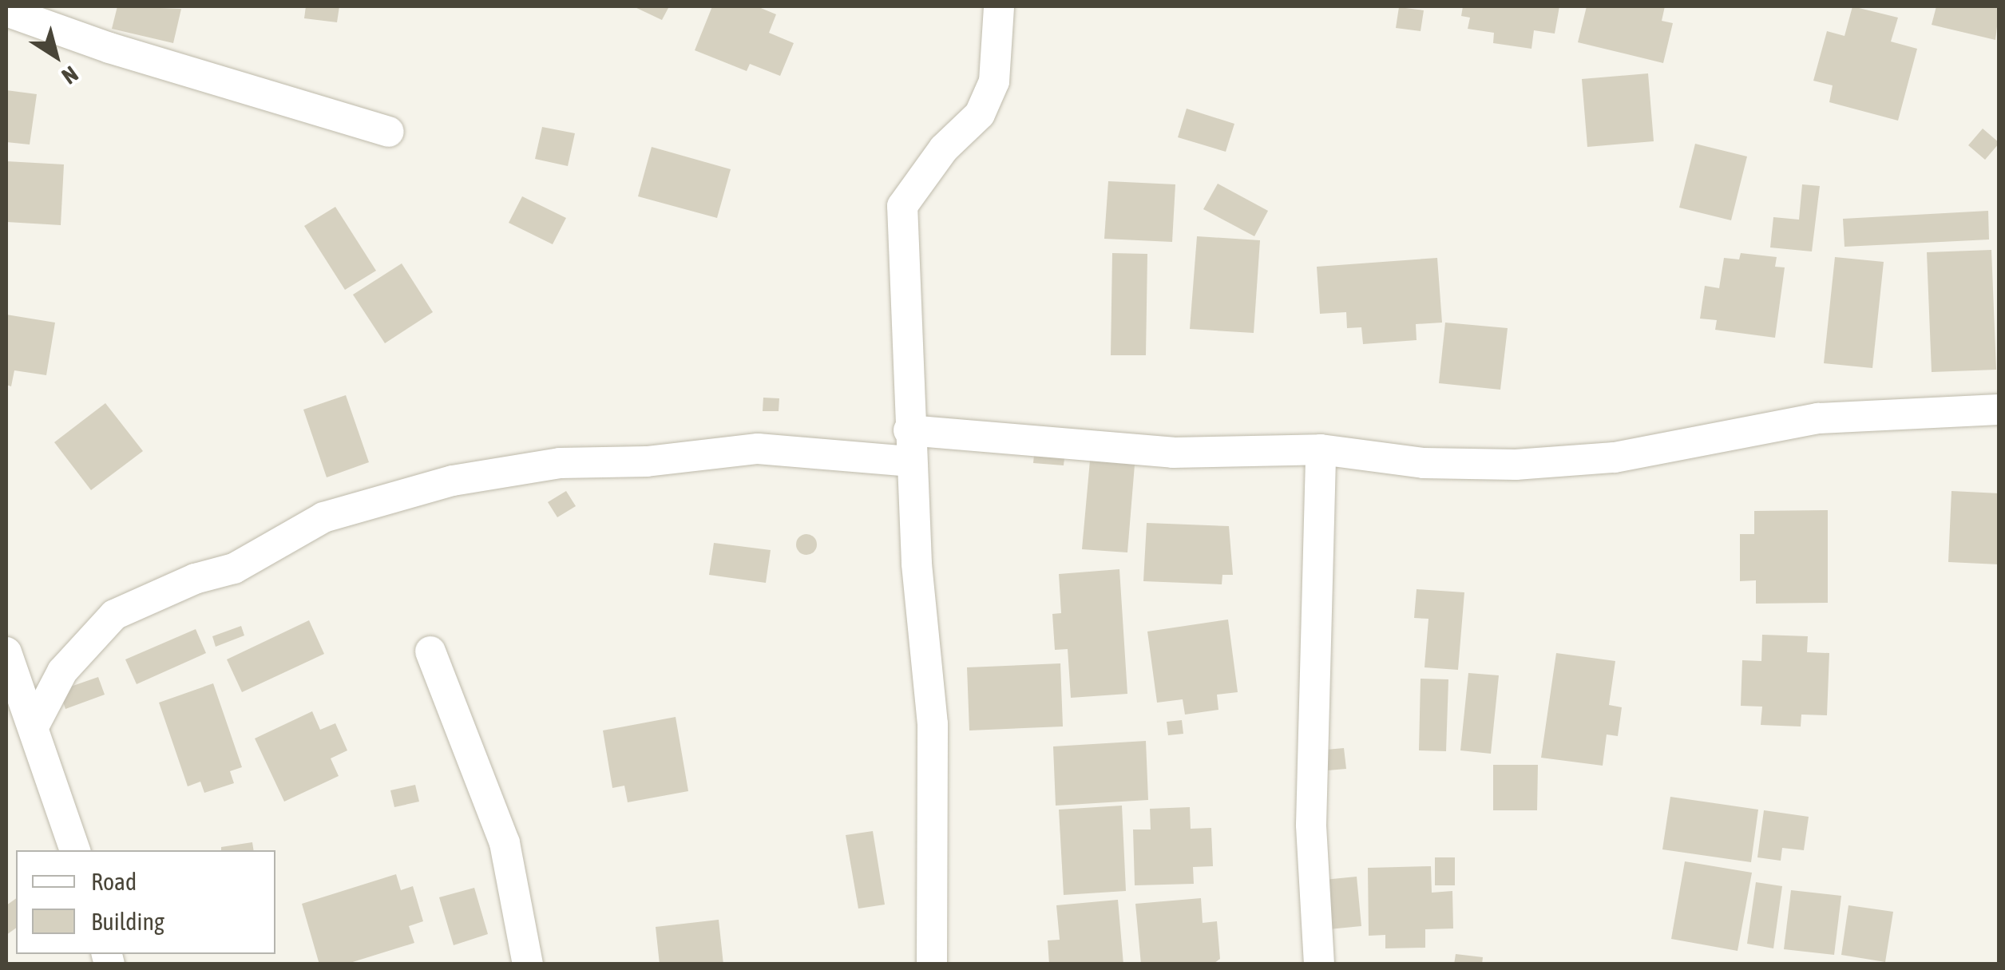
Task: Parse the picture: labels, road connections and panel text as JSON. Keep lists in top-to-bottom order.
{
  "legend": ["Road", "Building"],
  "north": "bottom right"
}
